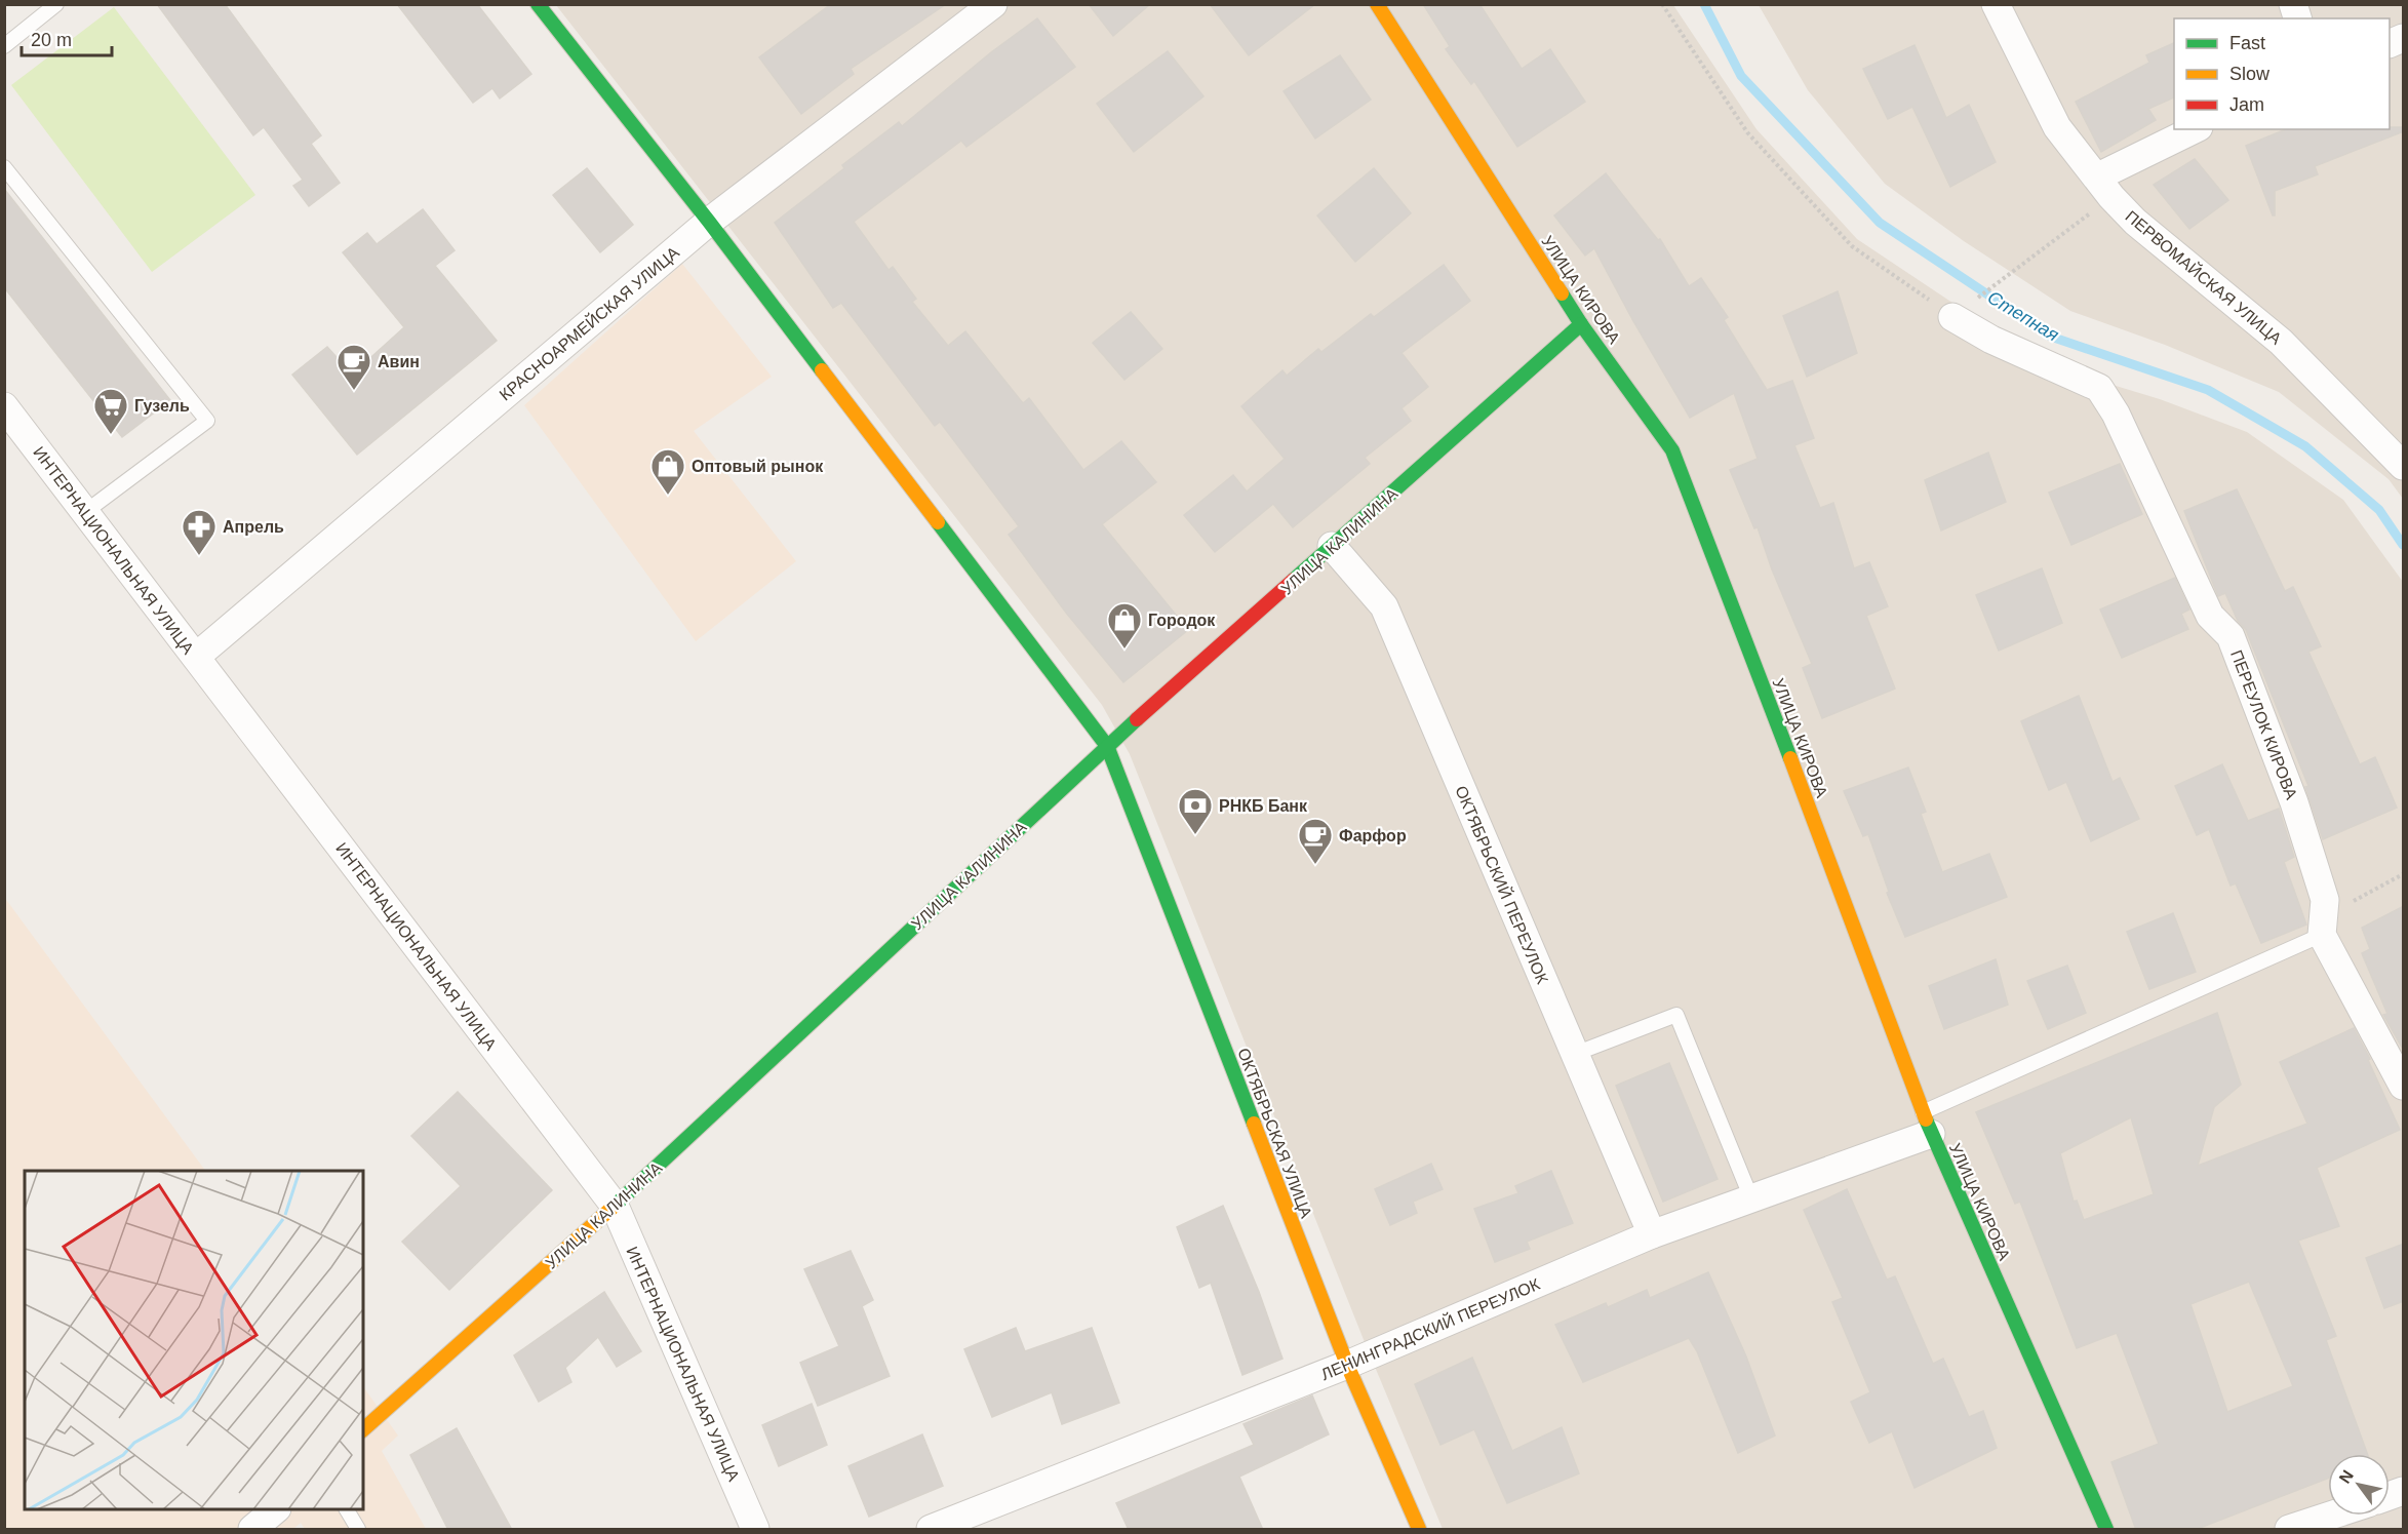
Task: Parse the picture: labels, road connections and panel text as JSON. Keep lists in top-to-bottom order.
{
  "streets": {
    "street": [
      "ПЕРВОМАЙСКАЯ УЛИЦА",
      "УЛИЦА КИРОВА",
      "КРАСНОАРМЕЙСКАЯ УЛИЦА",
      "УЛИЦА КАЛИНИНА",
      "ИНТЕРНАЦИОНАЛЬНАЯ УЛИЦА",
      "ПЕРЕУЛОК КИРОВА",
      "ОКТЯБРЬСКИЙ ПЕРЕУЛОК",
      "ОКТЯБРЬСКАЯ УЛИЦА",
      "ЛЕНИНГРАДСКИЙ ПЕРЕУЛОК"
    ]
  },
  "crossings": [
    ["УЛИЦА КИРОВА", "УЛИЦА КАЛИНИНА"],
    ["УЛИЦА КИРОВА", "ЛЕНИНГРАДСКИЙ ПЕРЕУЛОК"],
    ["КРАСНОАРМЕЙСКАЯ УЛИЦА", "ИНТЕРНАЦИОНАЛЬНАЯ УЛИЦА"],
    ["КРАСНОАРМЕЙСКАЯ УЛИЦА", "ОКТЯБРЬСКАЯ УЛИЦА"],
    ["УЛИЦА КАЛИНИНА", "ИНТЕРНАЦИОНАЛЬНАЯ УЛИЦА"],
    ["УЛИЦА КАЛИНИНА", "ОКТЯБРЬСКИЙ ПЕРЕУЛОК"],
    ["УЛИЦА КАЛИНИНА", "ОКТЯБРЬСКАЯ УЛИЦА"],
    ["ОКТЯБРЬСКИЙ ПЕРЕУЛОК", "ЛЕНИНГРАДСКИЙ ПЕРЕУЛОК"],
    ["ОКТЯБРЬСКАЯ УЛИЦА", "ЛЕНИНГРАДСКИЙ ПЕРЕУЛОК"]
  ],
  "water": ["Степная"],
  "places": {
    "cafe": ["Авин", "Фарфор"],
    "supermarket": ["Гузель"],
    "shop": ["Оптовый рынок", "Городок"],
    "pharmacy": ["Апрель"],
    "bank": ["РНКБ Банк"]
  },
  "legend": ["Fast", "Slow", "Jam"],
  "scale_bar": "20 m",
  "north": "top left"
}
